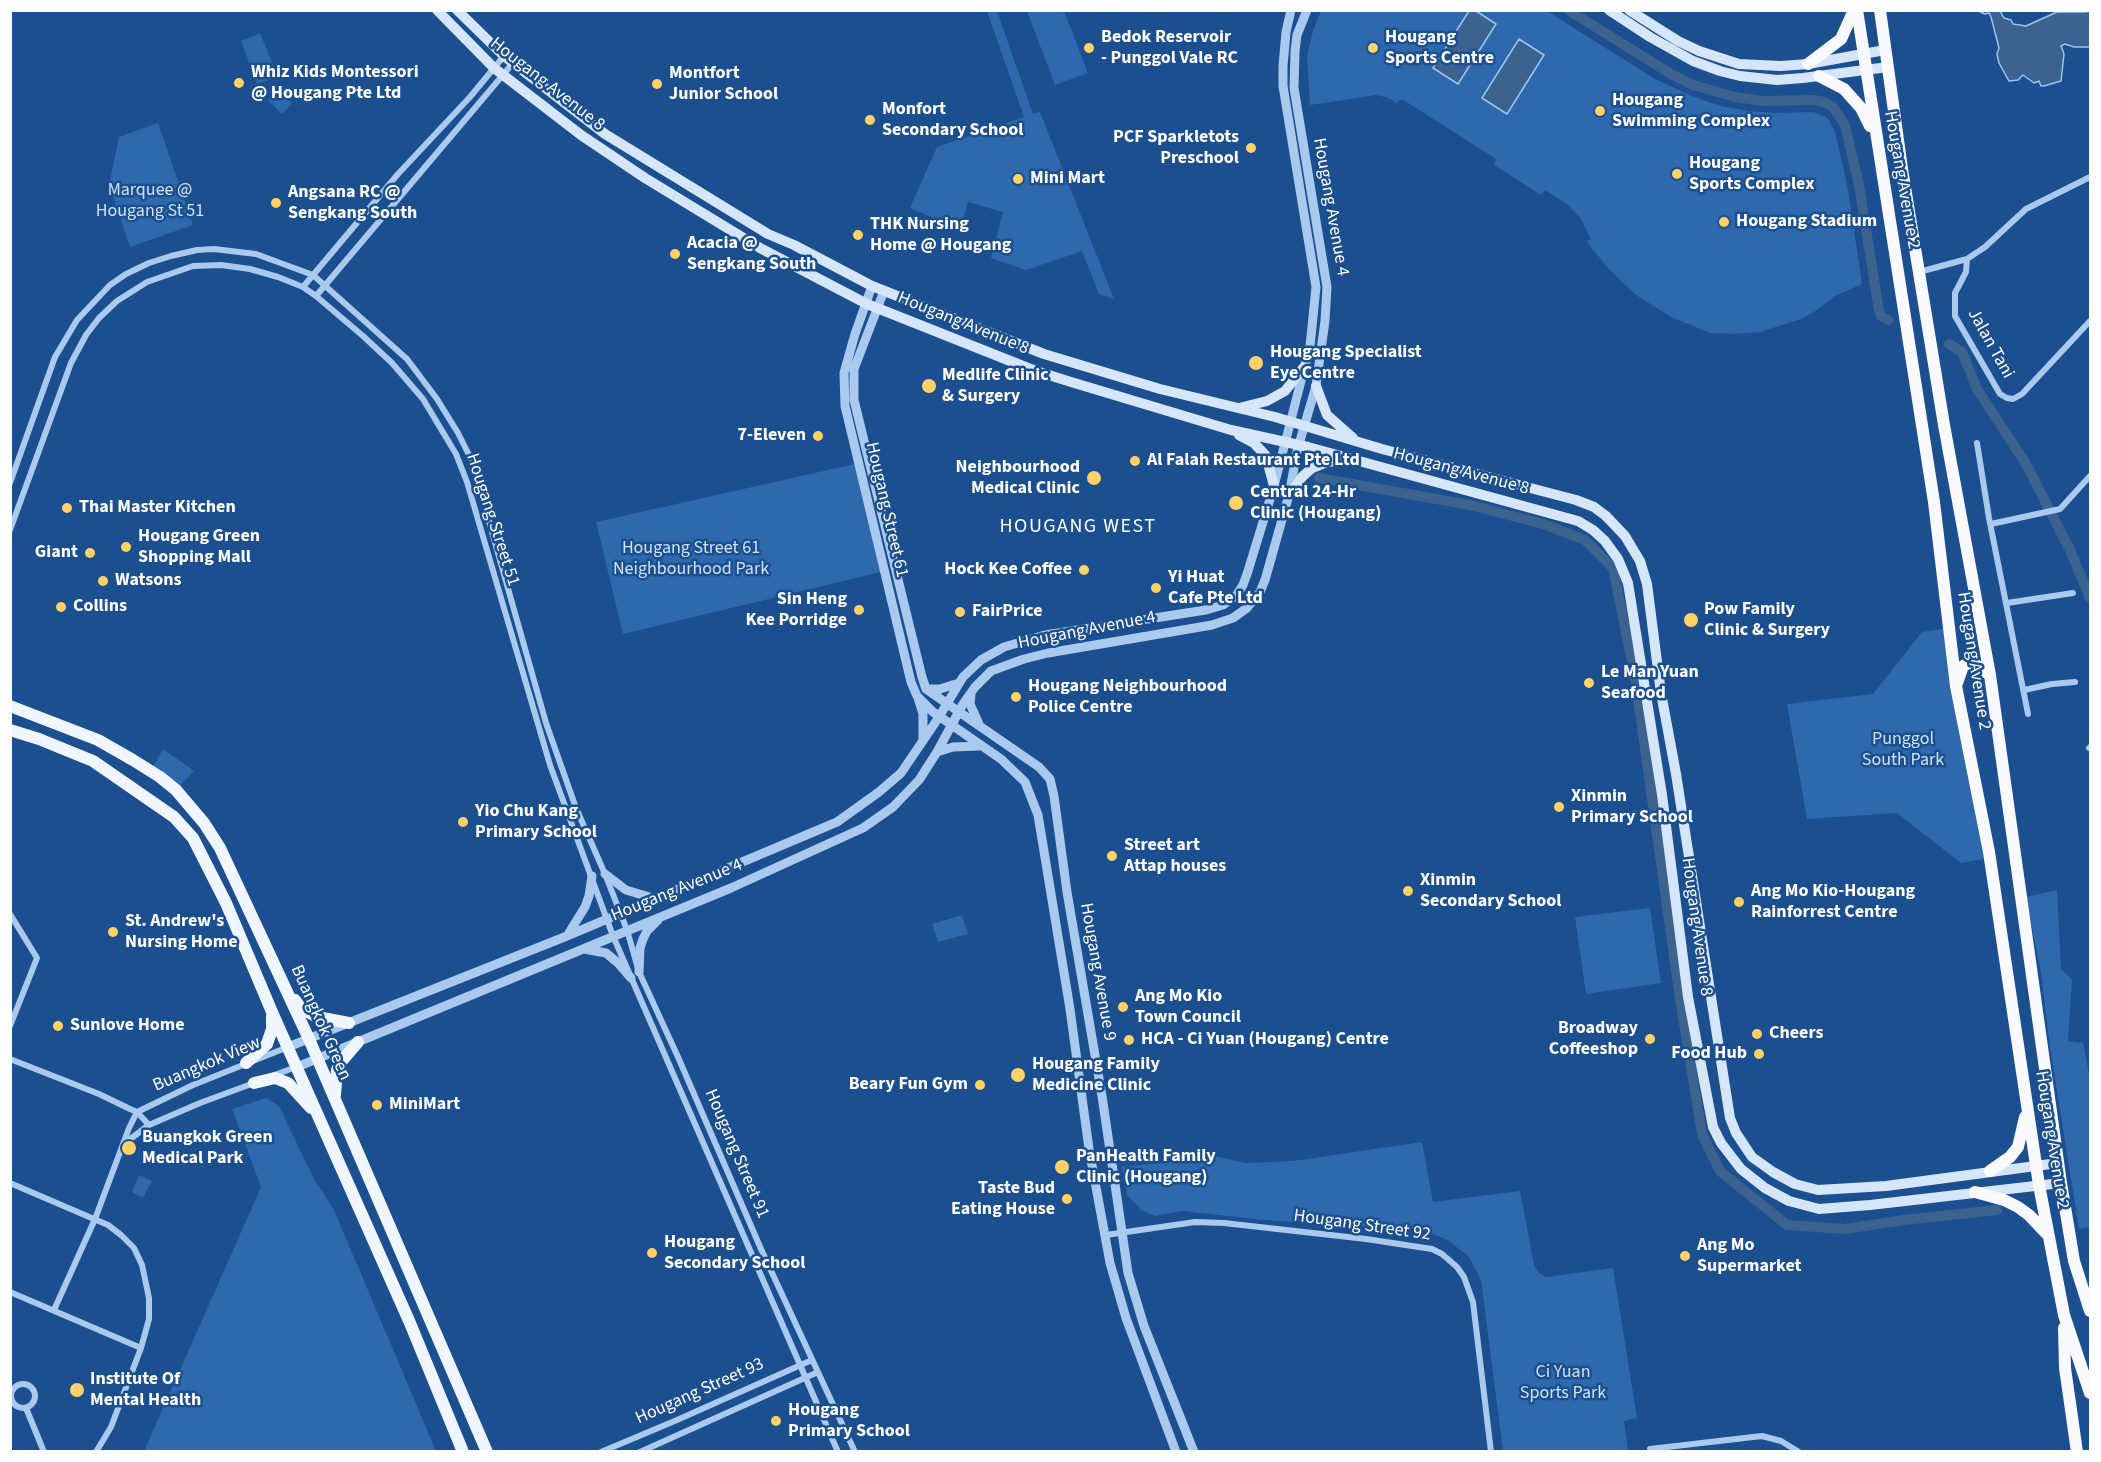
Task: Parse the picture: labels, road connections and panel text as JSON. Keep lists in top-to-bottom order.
{
  "streets": {
    "highway": ["Hougang Avenue 2"],
    "main road": ["Hougang Avenue 8", "Buangkok Green"],
    "street": [
      "Hougang Avenue 4",
      "Jalan Tani",
      "Hougang Street 61",
      "Hougang Street 51",
      "Hougang Avenue 9",
      "Buangkok View",
      "Hougang Street 91",
      "Hougang Street 92",
      "Hougang Street 93"
    ]
  },
  "crossings": [
    ["Hougang Avenue 8", "Hougang Avenue 2"],
    ["Hougang Avenue 8", "Hougang Avenue 4"],
    ["Hougang Avenue 8", "Hougang Street 61"],
    ["Hougang Avenue 4", "Hougang Street 61"],
    ["Hougang Avenue 4", "Hougang Street 51"],
    ["Hougang Avenue 4", "Hougang Avenue 9"],
    ["Hougang Avenue 4", "Buangkok Green"],
    ["Hougang Avenue 4", "Buangkok View"],
    ["Hougang Avenue 4", "Hougang Street 91"],
    ["Hougang Street 61", "Hougang Avenue 9"],
    ["Hougang Street 51", "Hougang Street 91"],
    ["Hougang Avenue 9", "Hougang Street 92"],
    ["Hougang Street 91", "Hougang Street 93"]
  ],
  "districts": ["HOUGANG WEST"],
  "parks": [
    "Marquee @ Hougang St 51",
    "Hougang Street 61 Neighbourhood Park",
    "Punggol South Park",
    "Ci Yuan Sports Park"
  ],
  "places": [
    "Bedok Reservoir - Punggol Vale RC",
    "Hougang Sports Centre",
    "Whiz Kids Montessori @ Hougang Pte Ltd",
    "Montfort Junior School",
    "Hougang Swimming Complex",
    "Monfort Secondary School",
    "PCF Sparkletots Preschool",
    "Hougang Sports Complex",
    "Mini Mart",
    "Angsana RC @ Sengkang South",
    "Hougang Stadium",
    "THK Nursing Home @ Hougang",
    "Acacia @ Sengkang South",
    "Hougang Specialist Eye Centre",
    "Medlife Clinic & Surgery",
    "7-Eleven",
    "Al Falah Restaurant Pte Ltd",
    "Neighbourhood Medical Clinic",
    "Central 24-Hr Clinic (Hougang)",
    "Thai Master Kitchen",
    "Hougang Green Shopping Mall",
    "Giant",
    "Hock Kee Coffee",
    "Watsons",
    "Yi Huat Cafe Pte Ltd",
    "Collins",
    "Sin Heng Kee Porridge",
    "FairPrice",
    "Pow Family Clinic & Surgery",
    "Le Man Yuan Seafood",
    "Hougang Neighbourhood Police Centre",
    "Xinmin Primary School",
    "Yio Chu Kang Primary School",
    "Street art Attap houses",
    "Xinmin Secondary School",
    "Ang Mo Kio-Hougang Rainforrest Centre",
    "St. Andrew's Nursing Home",
    "Ang Mo Kio Town Council",
    "Sunlove Home",
    "Cheers",
    "Broadway Coffeeshop",
    "HCA - Ci Yuan (Hougang) Centre",
    "Food Hub",
    "Hougang Family Medicine Clinic",
    "Beary Fun Gym",
    "MiniMart",
    "Buangkok Green Medical Park",
    "PanHealth Family Clinic (Hougang)",
    "Taste Bud Eating House",
    "Hougang Secondary School",
    "Ang Mo Supermarket",
    "Institute Of Mental Health",
    "Hougang Primary School"
  ]
}
